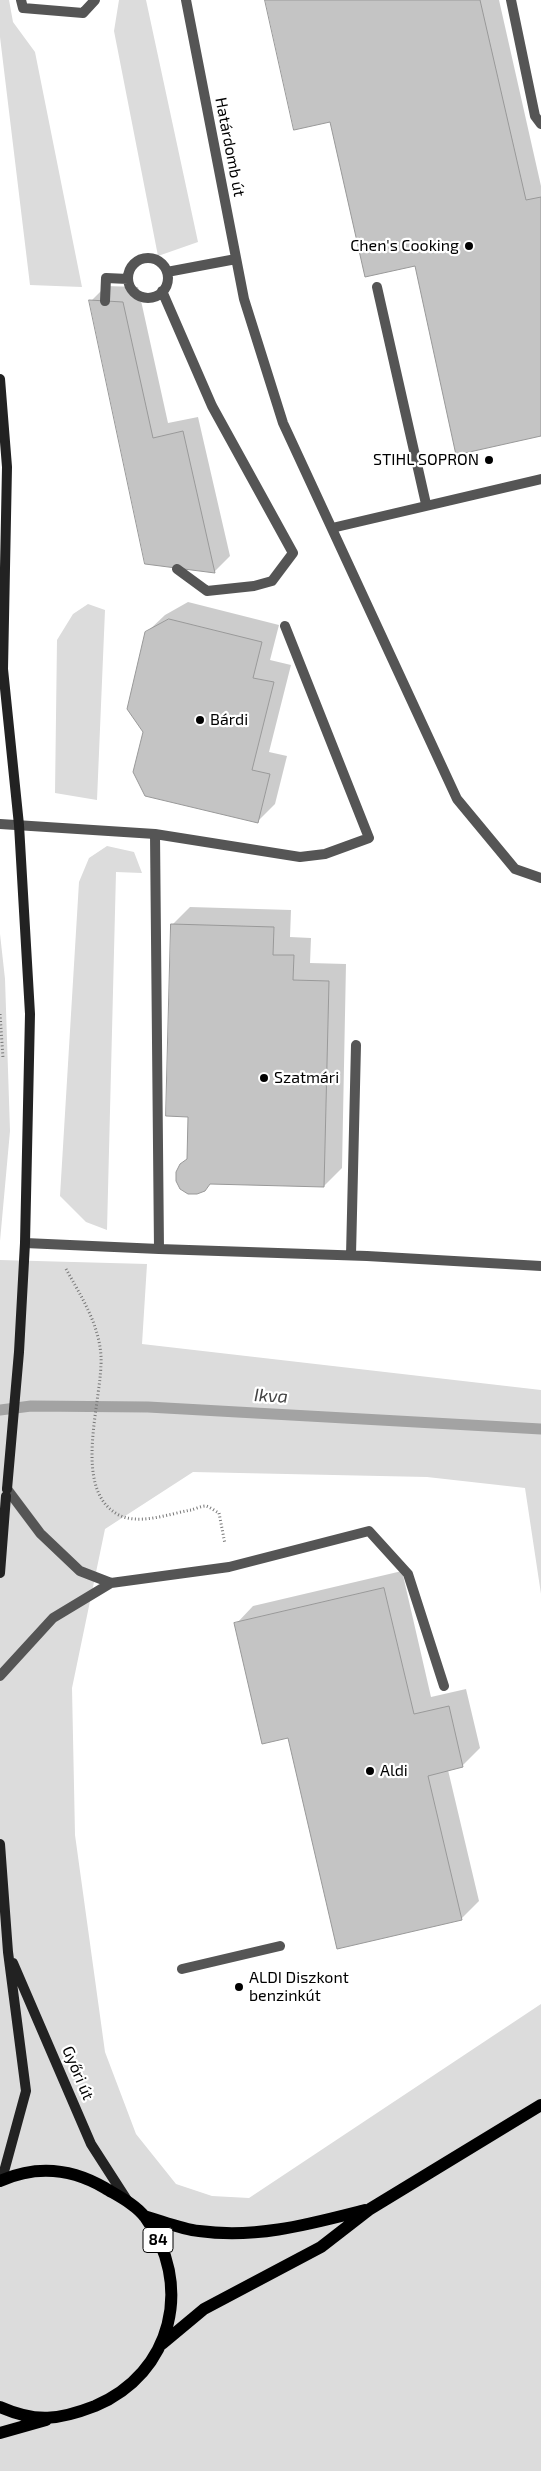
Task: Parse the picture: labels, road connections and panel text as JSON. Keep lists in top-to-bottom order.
{
  "streets": {
    "main road": ["Győri út", "84"],
    "lane": ["Határdomb út"]
  },
  "crossings": [
    ["Győri út", "84"]
  ],
  "water": ["Ikva"],
  "places": [
    "Chen's Cooking",
    "STIHL SOPRON",
    "Bárdi",
    "Szatmári",
    "Aldi",
    "ALDI Diszkont benzinkút"
  ]
}
